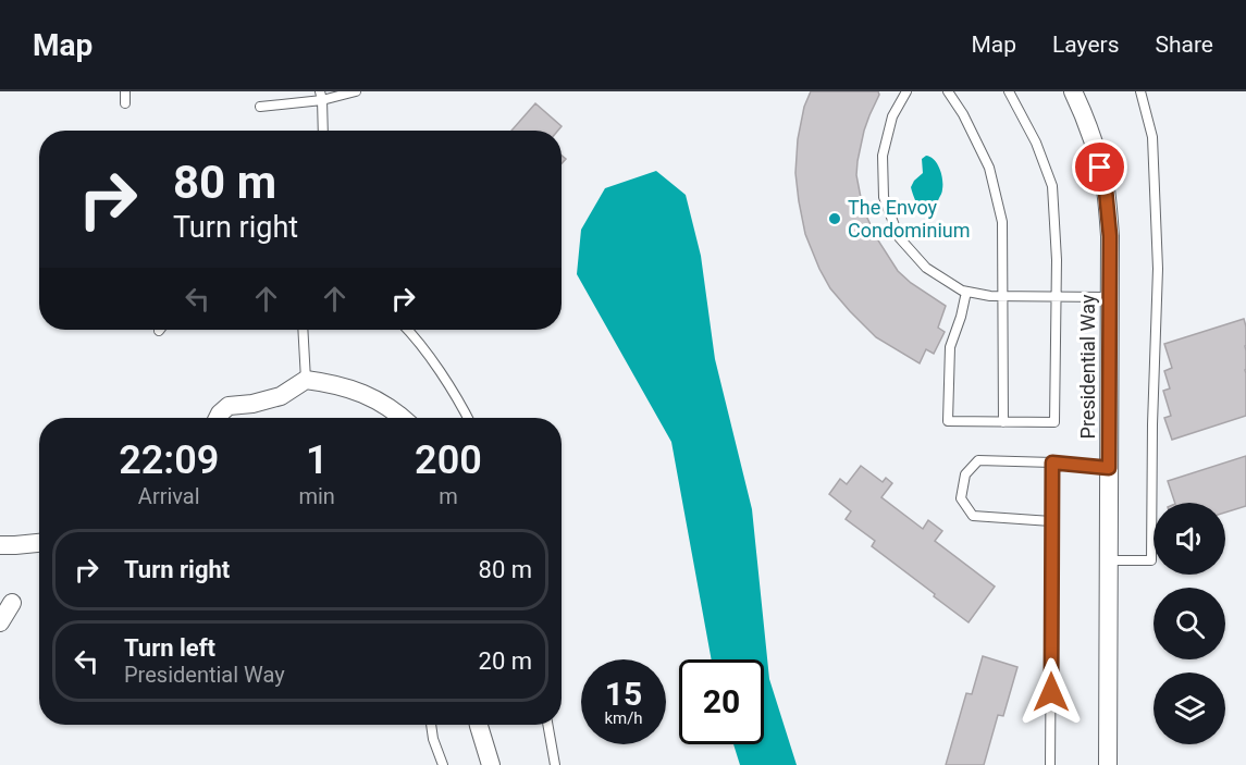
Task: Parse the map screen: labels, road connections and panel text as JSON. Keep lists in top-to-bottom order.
{
  "streets": {
    "street": ["Presidential Way"]
  },
  "places": ["The Envoy Condominium"],
  "page": {
    "header": "Map",
    "nav": ["Map", "Layers", "Share"],
    "turn": ["80 m", "Turn right"],
    "eta": [
      "22:09",
      "Arrival",
      "1",
      "min",
      "200",
      "m"
    ],
    "list": [
      {
        "name": "Turn right",
        "value": "80 m"
      },
      {
        "name": "Turn left",
        "note": "Presidential Way",
        "value": "20 m"
      }
    ],
    "speed": "15 km/h",
    "limit": "20"
  }
}
